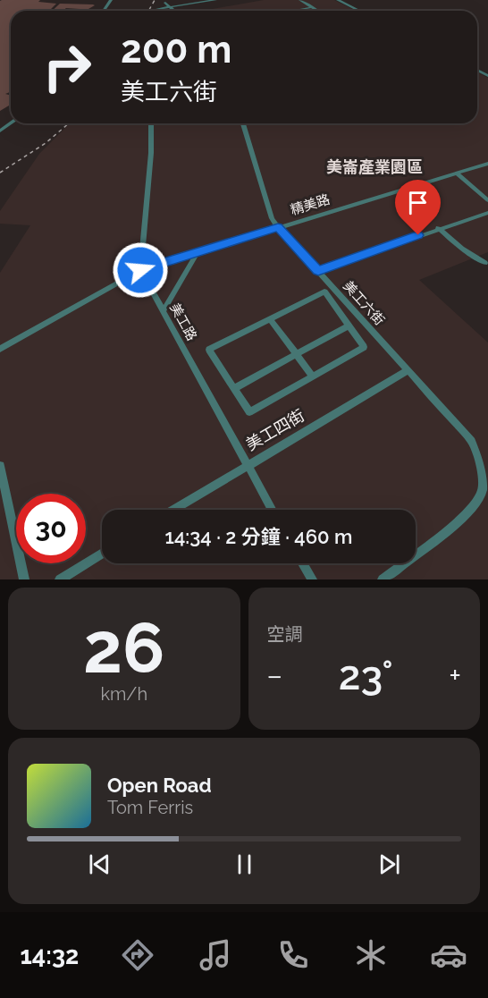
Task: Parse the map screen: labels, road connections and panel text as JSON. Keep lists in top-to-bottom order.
{
  "streets": {
    "street": [
      "精美路",
      "美工六街",
      "美工路",
      "美工四街"
    ]
  },
  "crossings": [
    ["精美路", "美工六街"],
    ["精美路", "美工路"],
    ["美工六街", "美工四街"],
    ["美工路", "美工四街"]
  ],
  "districts": ["美崙產業園區"],
  "page": {
    "turn": ["200 m", "美工六街"],
    "limit": "30",
    "trip": "14:34 · 2 分鐘 · 460 m",
    "tile": [
      ["26", "km/h"],
      "空調"
    ],
    "heat": ["−", "23°", "+"],
    "song": ["Open Road", "Tom Ferris"],
    "tabs": "14:32"
  }
}
